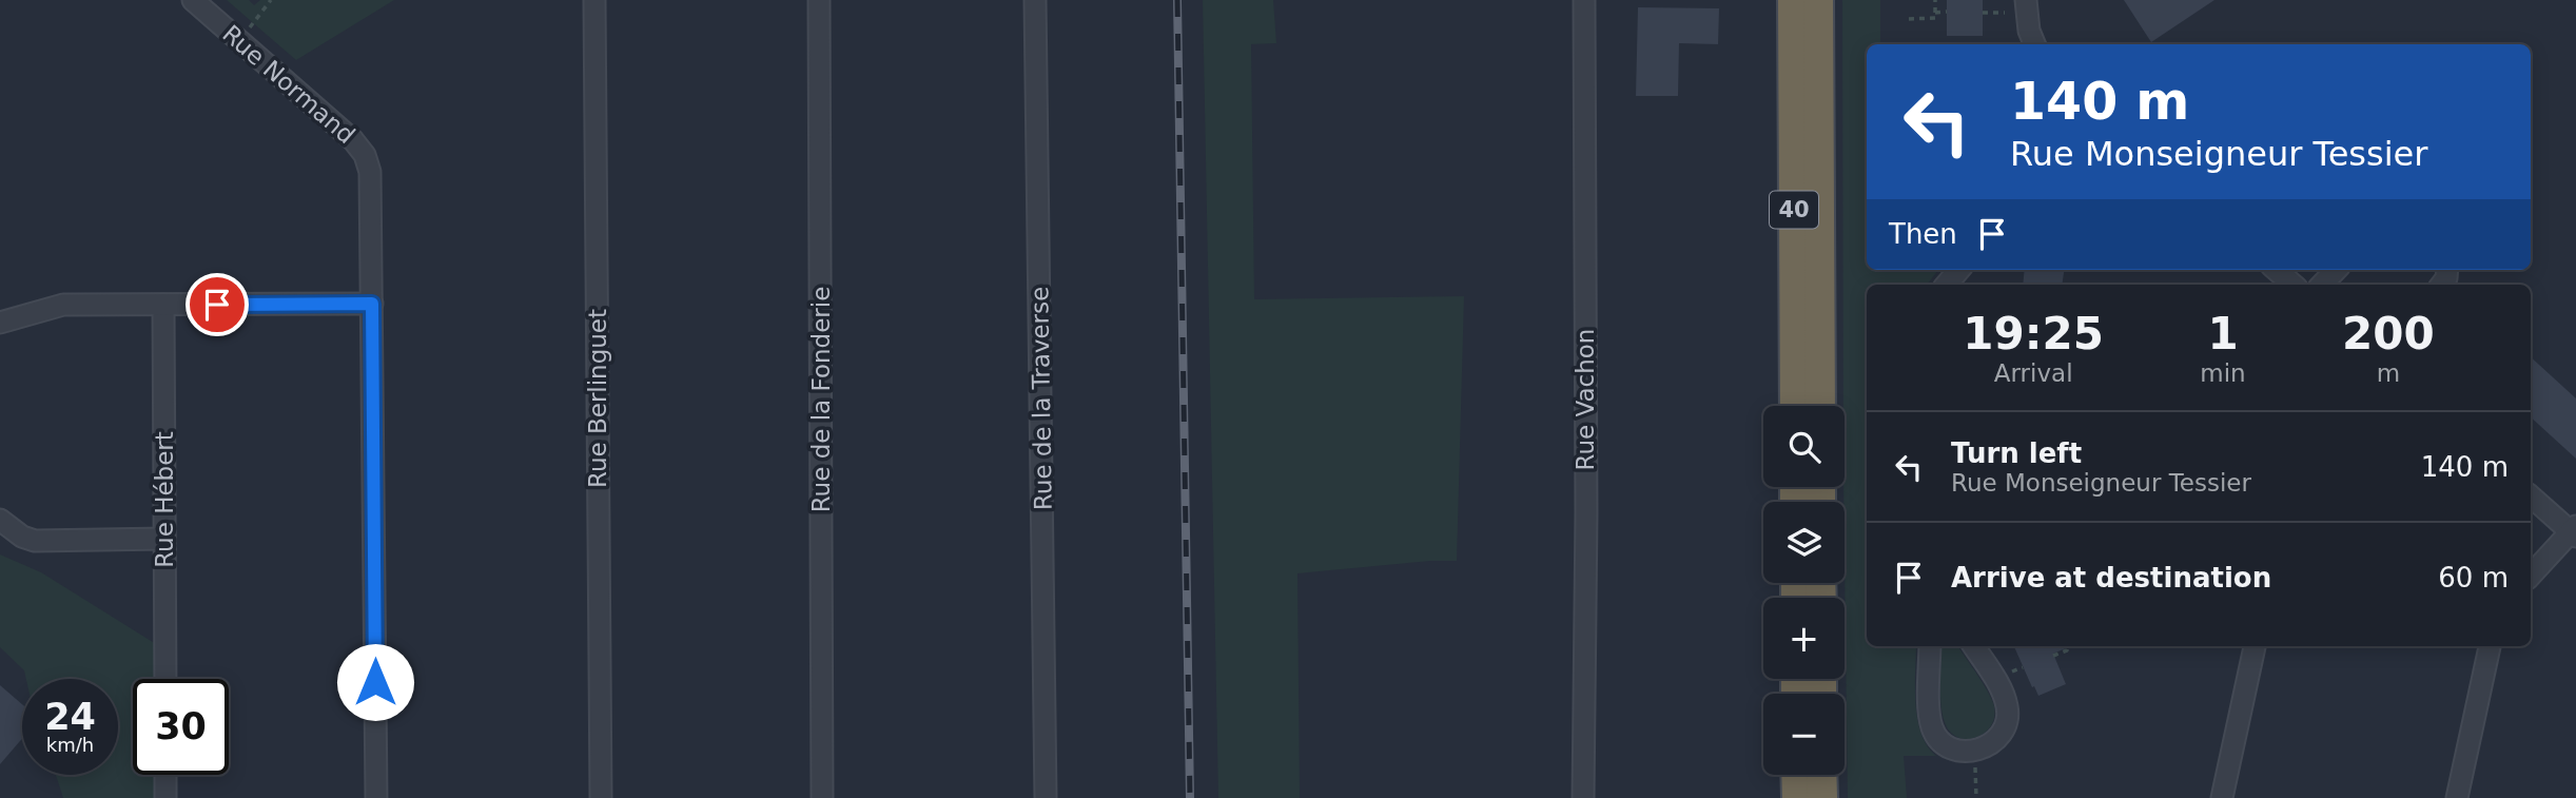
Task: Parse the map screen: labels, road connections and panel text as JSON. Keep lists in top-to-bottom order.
{
  "streets": {
    "highway": ["40"],
    "street": [
      "Rue Normand",
      "Rue Berlinguet",
      "Rue de la Traverse",
      "Rue de la Fonderie",
      "Rue Vachon",
      "Rue Hébert"
    ]
  },
  "page": {
    "turn": ["140 m", "Rue Monseigneur Tessier"],
    "then": "Then",
    "eta": [
      "19:25",
      "Arrival",
      "1",
      "min",
      "200",
      "m"
    ],
    "map_buttons": ["+", "−"],
    "list": [
      {
        "name": "Turn left",
        "note": "Rue Monseigneur Tessier",
        "value": "140 m"
      },
      {
        "name": "Arrive at destination",
        "value": "60 m"
      }
    ],
    "speed": "24 km/h",
    "limit": "30"
  }
}
